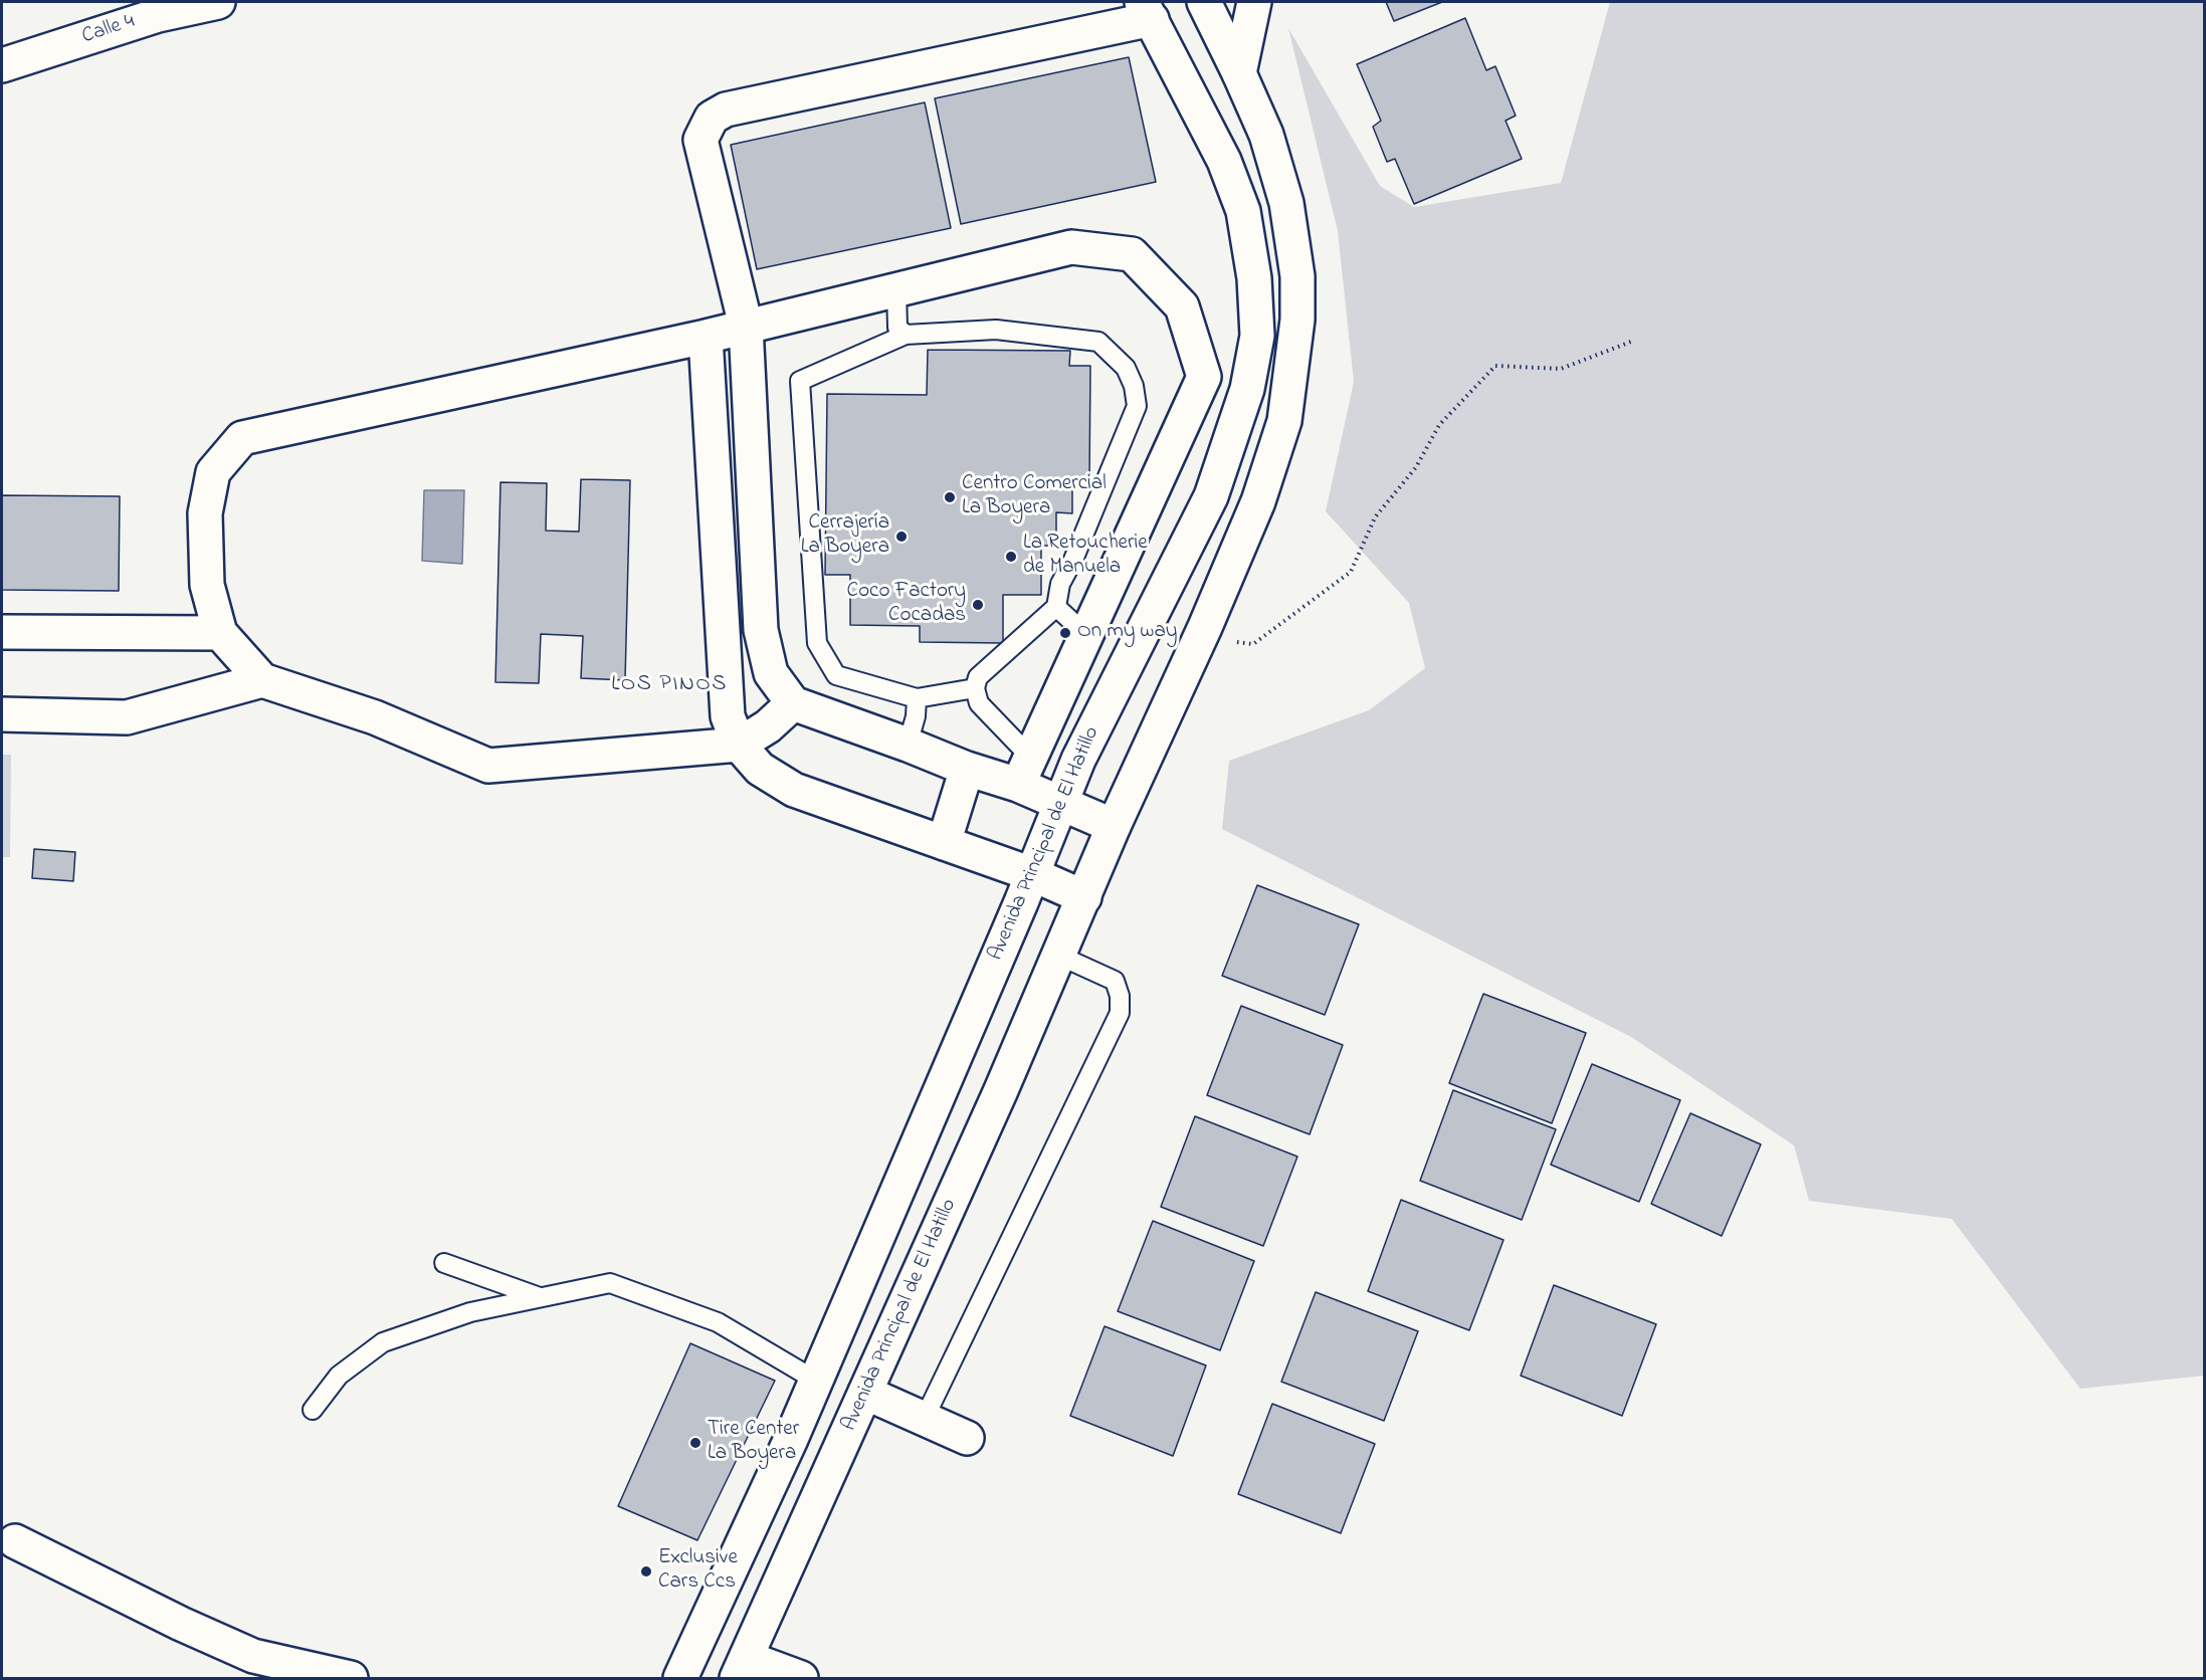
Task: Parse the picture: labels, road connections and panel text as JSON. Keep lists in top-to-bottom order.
{
  "streets": {
    "street": ["Calle 4", "Avenida Principal de El Hatillo"]
  },
  "districts": ["LOS PINOS"],
  "places": [
    "Centro Comercial La Boyera",
    "Cerrajería La Boyera",
    "La Retoucherie de Manuela",
    "Coco Factory Cocadas",
    "On my way",
    "Tire Center La Boyera",
    "Exclusive Cars Ccs"
  ]
}
